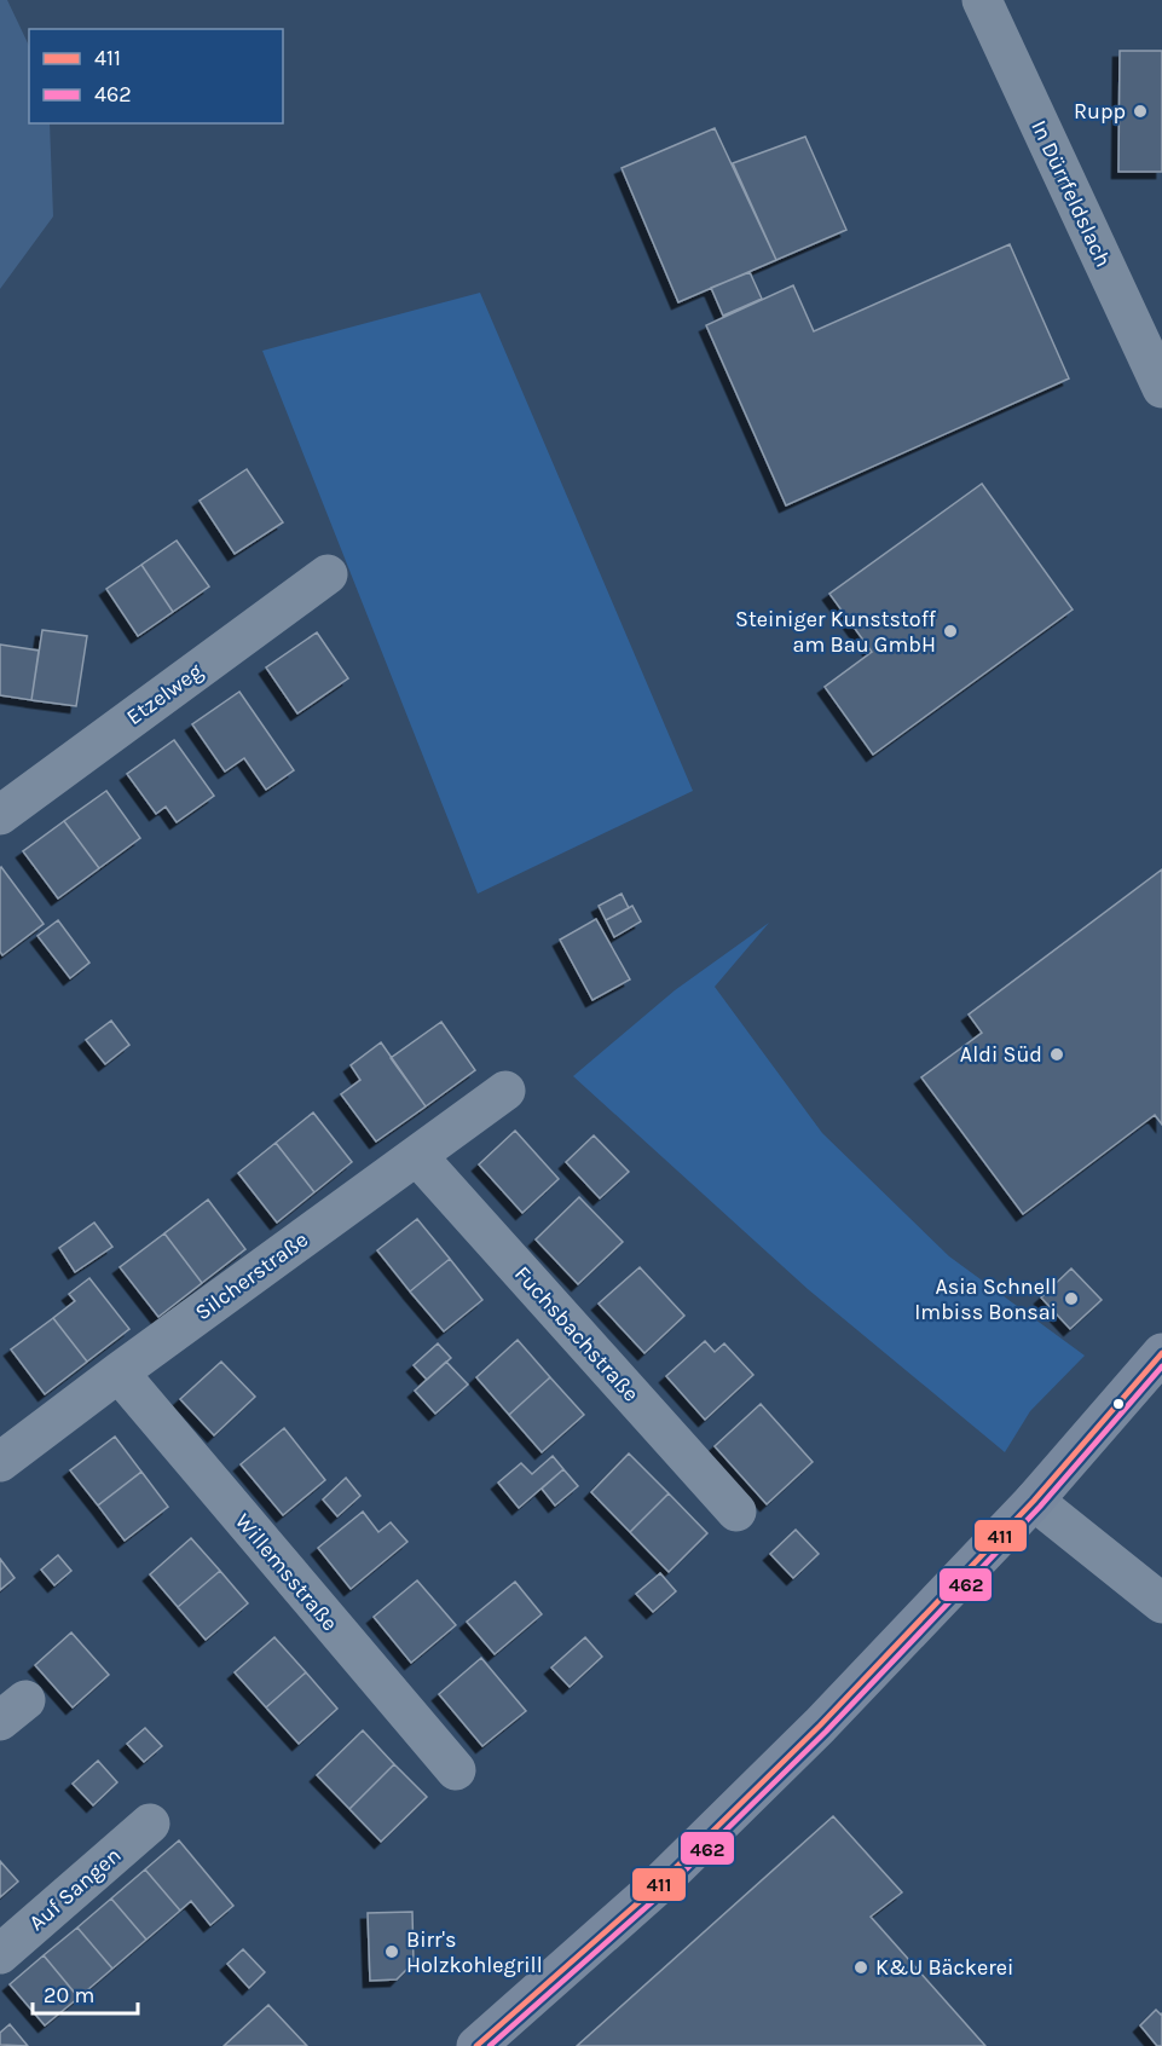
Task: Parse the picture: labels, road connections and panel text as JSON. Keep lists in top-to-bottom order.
{
  "streets": {
    "street": [
      "In Dürrfeldslach",
      "Etzelweg",
      "Silcherstraße",
      "Fuchsbachstraße",
      "Willemsstraße",
      "Auf Sangen"
    ]
  },
  "crossings": [
    ["Silcherstraße", "Fuchsbachstraße"],
    ["Silcherstraße", "Willemsstraße"]
  ],
  "places": [
    "Rupp",
    "Steiniger Kunststoff am Bau GmbH",
    "Aldi Süd",
    "Asia Schnell Imbiss Bonsai",
    "Birr's Holzkohlegrill",
    "K&U Bäckerei"
  ],
  "lines": ["transit line 411", "transit line 462"],
  "legend": ["411", "462"],
  "scale_bar": "20 m"
}
